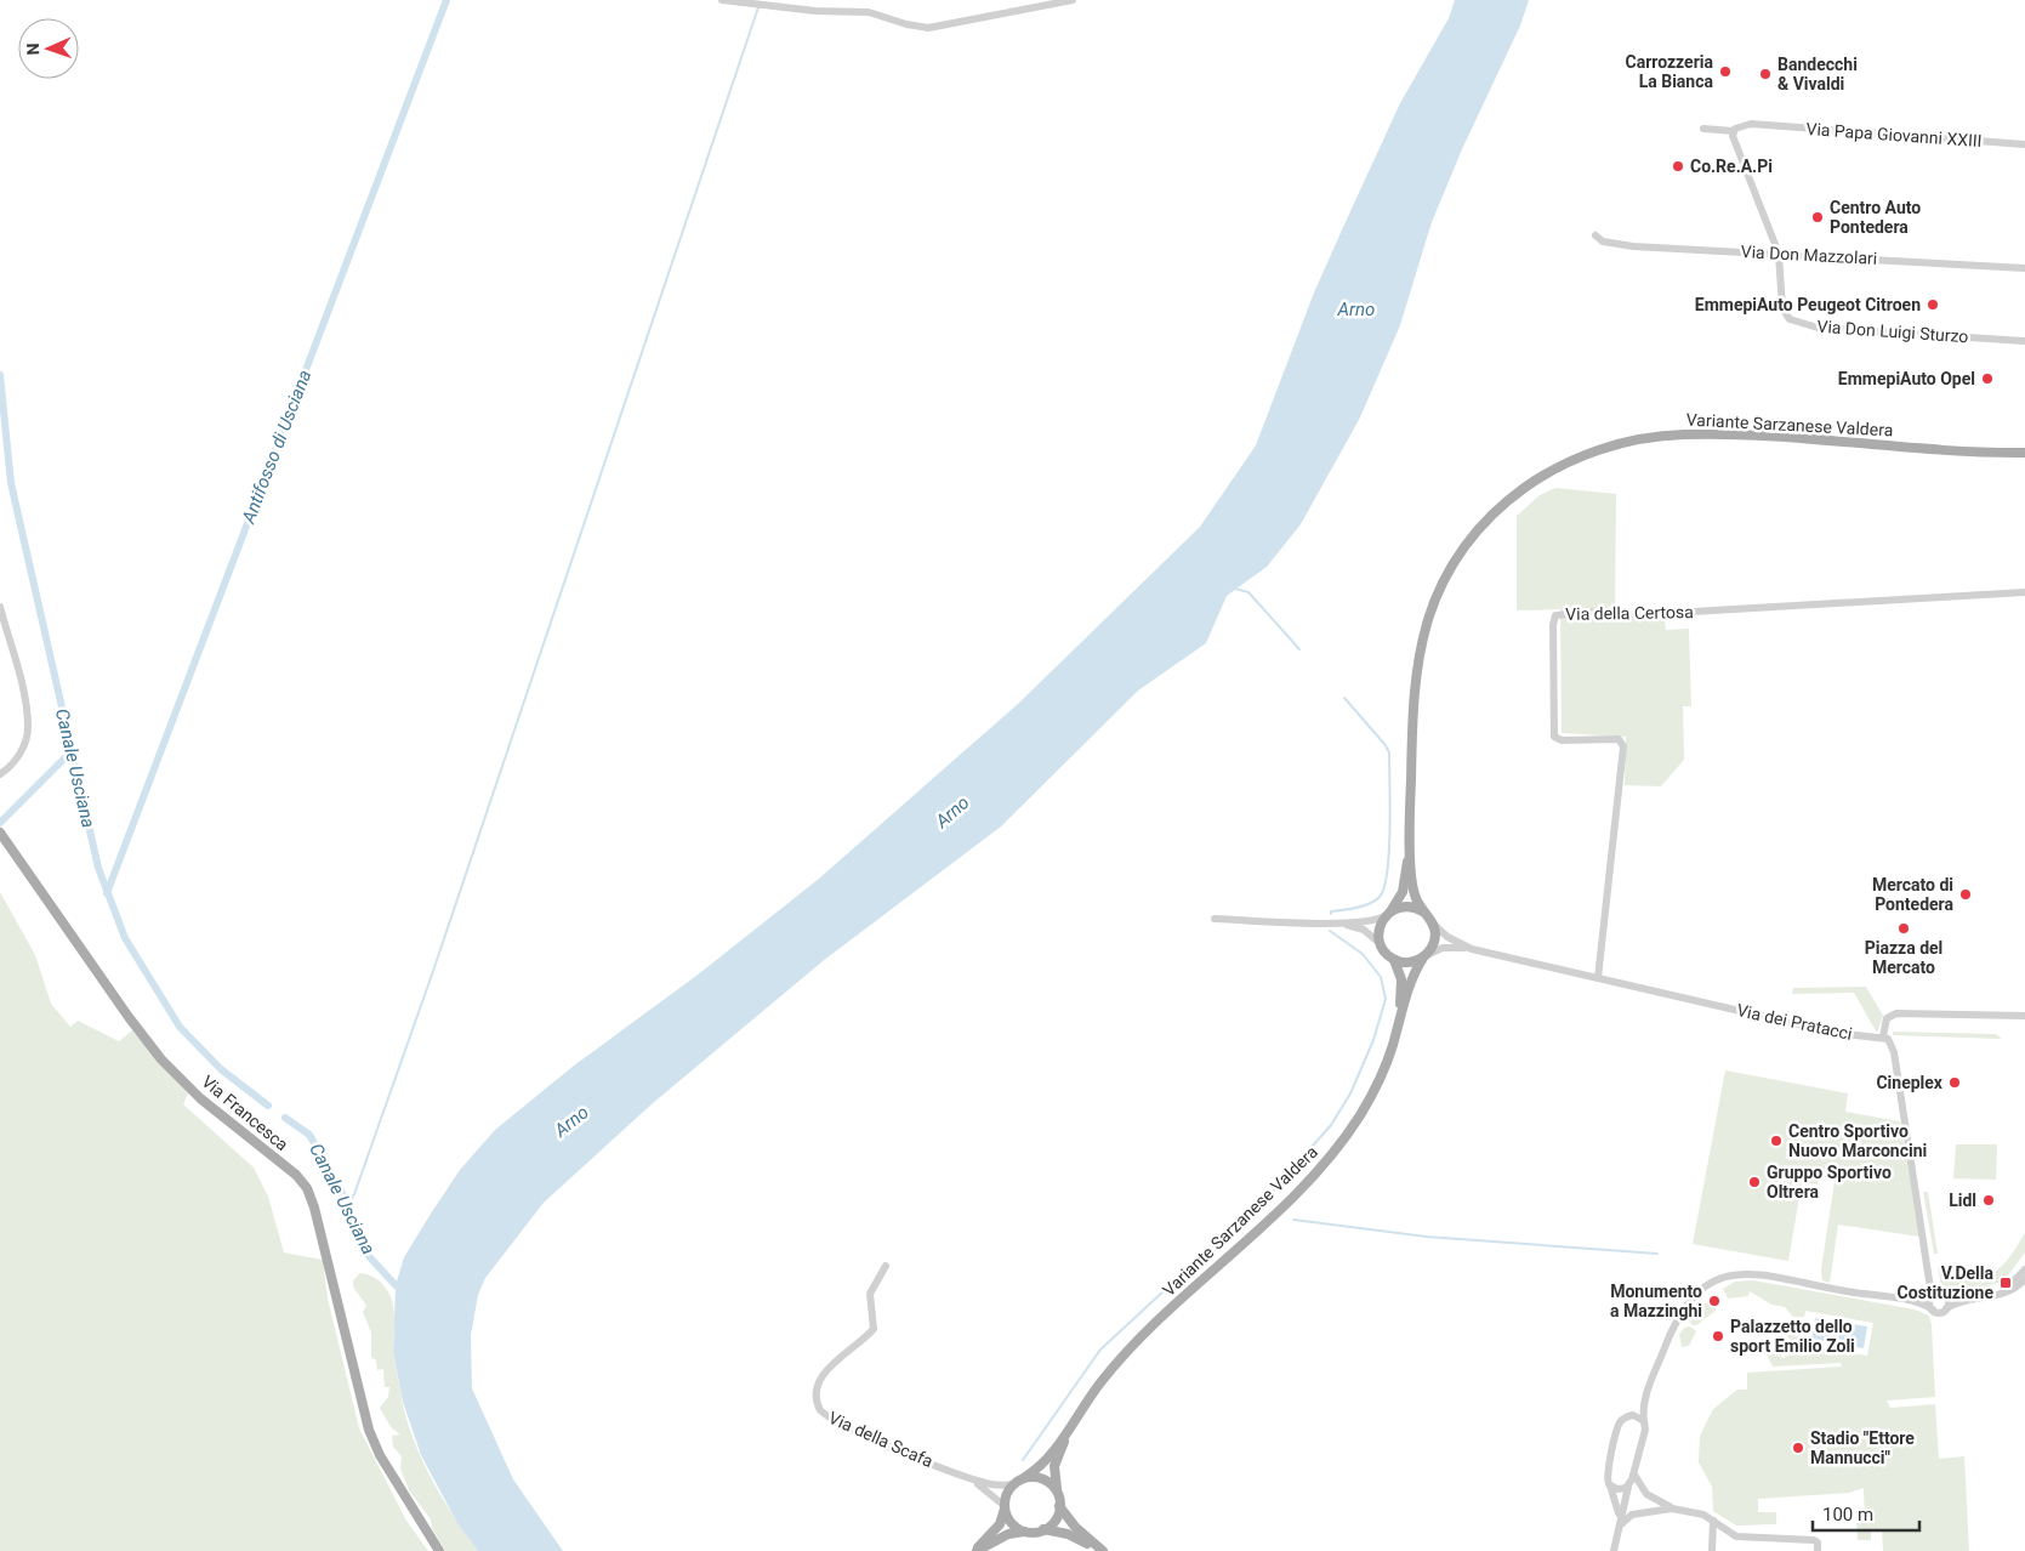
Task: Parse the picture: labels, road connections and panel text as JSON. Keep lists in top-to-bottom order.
{
  "streets": {
    "main road": ["Variante Sarzanese Valdera", "Via Francesca"],
    "street": [
      "Via Papa Giovanni XXIII",
      "Via Don Mazzolari",
      "Via Don Luigi Sturzo",
      "Via della Certosa",
      "Via dei Pratacci",
      "Via della Scafa"
    ]
  },
  "crossings": [
    ["Via Don Mazzolari", "Via Don Luigi Sturzo"],
    ["Variante Sarzanese Valdera", "Via dei Pratacci"],
    ["Via della Certosa", "Via dei Pratacci"]
  ],
  "water": ["Arno", "Antifosso di Usciana", "Canale Usciana"],
  "places": {
    "other": [
      "Carrozzeria La Bianca",
      "Bandecchi & Vivaldi",
      "Co.Re.A.Pi",
      "Centro Auto Pontedera",
      "EmmepiAuto Peugeot Citroen",
      "EmmepiAuto Opel",
      "Mercato di Pontedera",
      "Piazza del Mercato",
      "Cineplex",
      "Centro Sportivo Nuovo Marconcini",
      "Gruppo Sportivo Oltrera",
      "Lidl",
      "Monumento a Mazzinghi",
      "Palazzetto dello sport Emilio Zoli",
      "Stadio \"Ettore Mannucci\""
    ],
    "transit": ["V.Della Costituzione"]
  },
  "scale_bar": "100 m",
  "north": "left"
}
